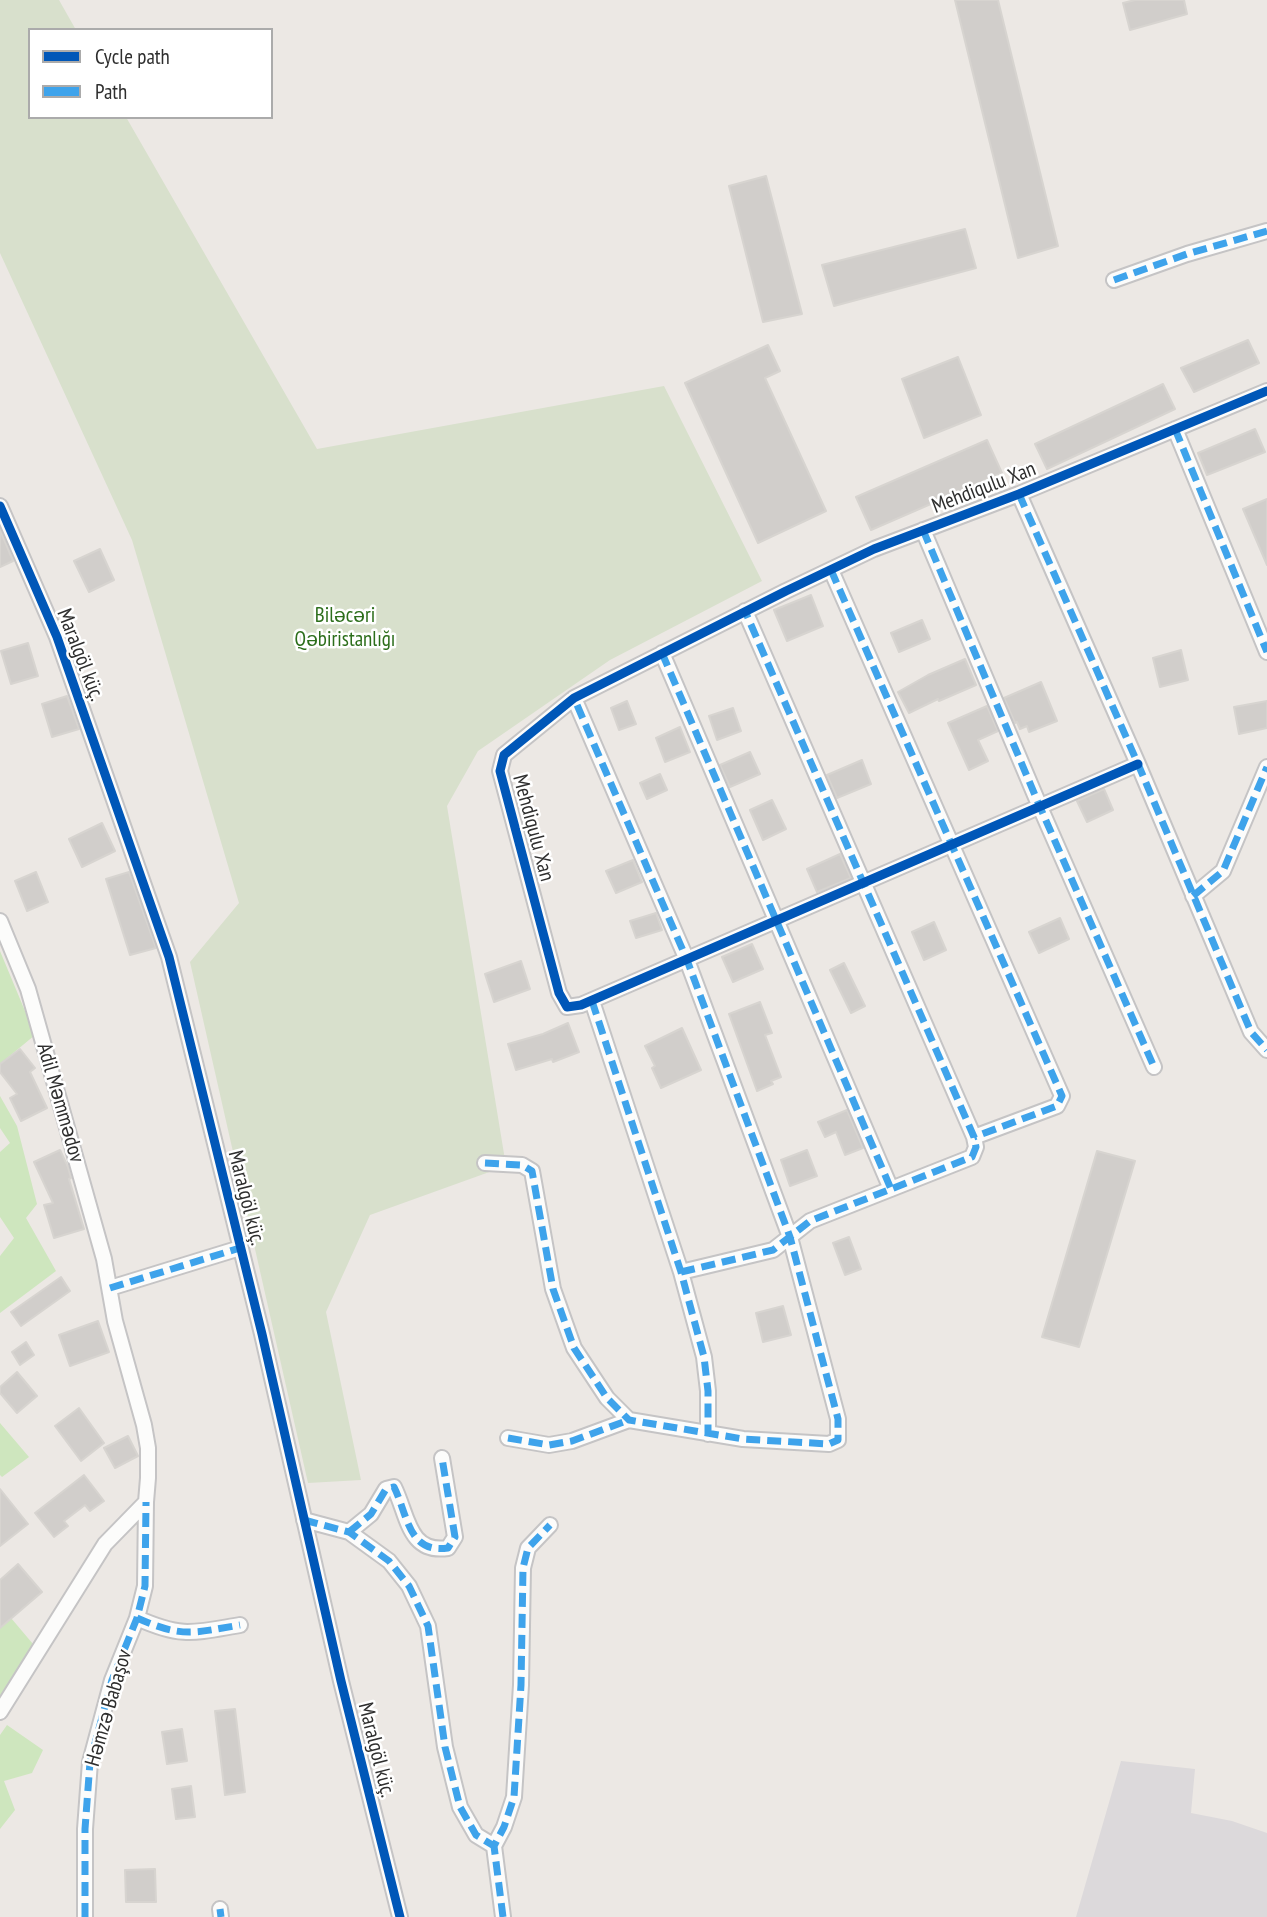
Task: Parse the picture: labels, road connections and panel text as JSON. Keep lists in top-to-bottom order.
{
  "streets": {
    "street": [
      "Mehdiqulu Xan",
      "Maralgöl küç.",
      "Adil Məmmədov",
      "Həmzə Babaşov"
    ]
  },
  "crossings": [
    ["Adil Məmmədov", "Həmzə Babaşov"]
  ],
  "parks": ["Biləcəri Qəbiristanlığı"],
  "legend": ["Cycle path", "Path"]
}
